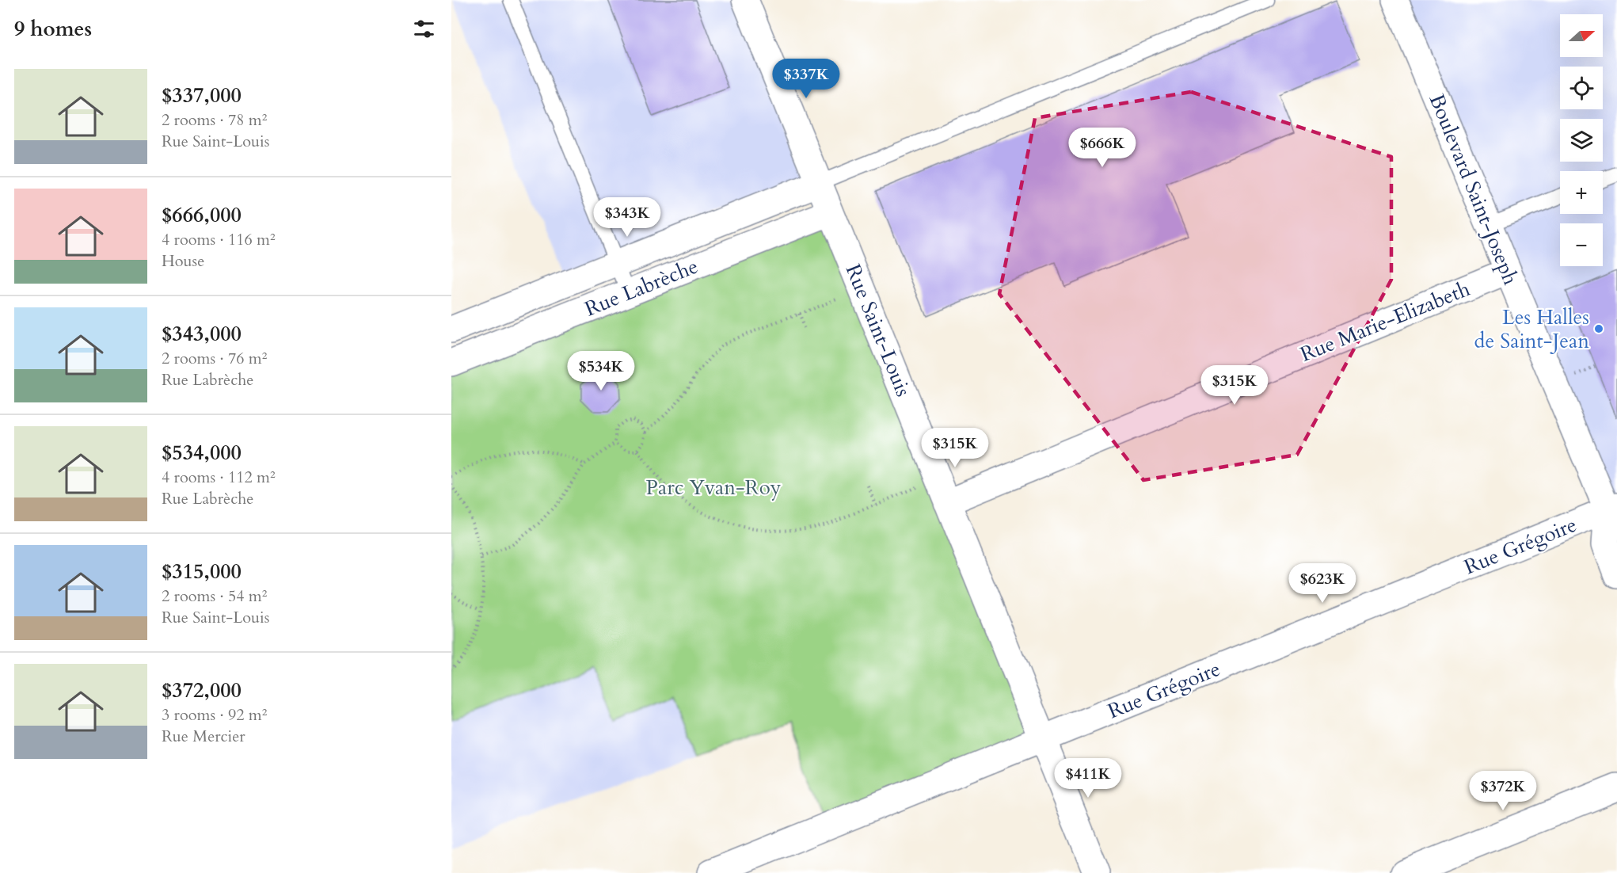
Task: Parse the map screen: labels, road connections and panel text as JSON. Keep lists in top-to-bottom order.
{
  "streets": {
    "street": [
      "Boulevard Saint-Joseph",
      "Rue Labrèche",
      "Rue Marie-Elizabeth",
      "Rue Saint-Louis",
      "Rue Grégoire"
    ]
  },
  "crossings": [
    ["Boulevard Saint-Joseph", "Rue Marie-Elizabeth"],
    ["Boulevard Saint-Joseph", "Rue Grégoire"],
    ["Rue Labrèche", "Rue Saint-Louis"],
    ["Rue Marie-Elizabeth", "Rue Saint-Louis"],
    ["Rue Saint-Louis", "Rue Grégoire"]
  ],
  "parks": ["Parc Yvan-Roy"],
  "places": ["Les Halles de Saint-Jean"],
  "north": "right",
  "page": {
    "heading": "9 homes",
    "map_buttons": ["+", "−"],
    "list": [
      {
        "name": "$337,000",
        "note": "2 rooms · 78 m² · Rue Saint-Louis"
      },
      {
        "name": "$666,000",
        "note": "4 rooms · 116 m² · House"
      },
      {
        "name": "$343,000",
        "note": "2 rooms · 76 m² · Rue Labrèche"
      },
      {
        "name": "$534,000",
        "note": "4 rooms · 112 m² · Rue Labrèche"
      },
      {
        "name": "$315,000",
        "note": "2 rooms · 54 m² · Rue Saint-Louis"
      },
      {
        "name": "$372,000",
        "note": "3 rooms · 92 m² · Rue Mercier"
      }
    ],
    "price": [
      "$337K",
      "$666K",
      "$343K",
      "$534K",
      "$315K",
      "$315K",
      "$623K",
      "$411K",
      "$372K"
    ]
  }
}
